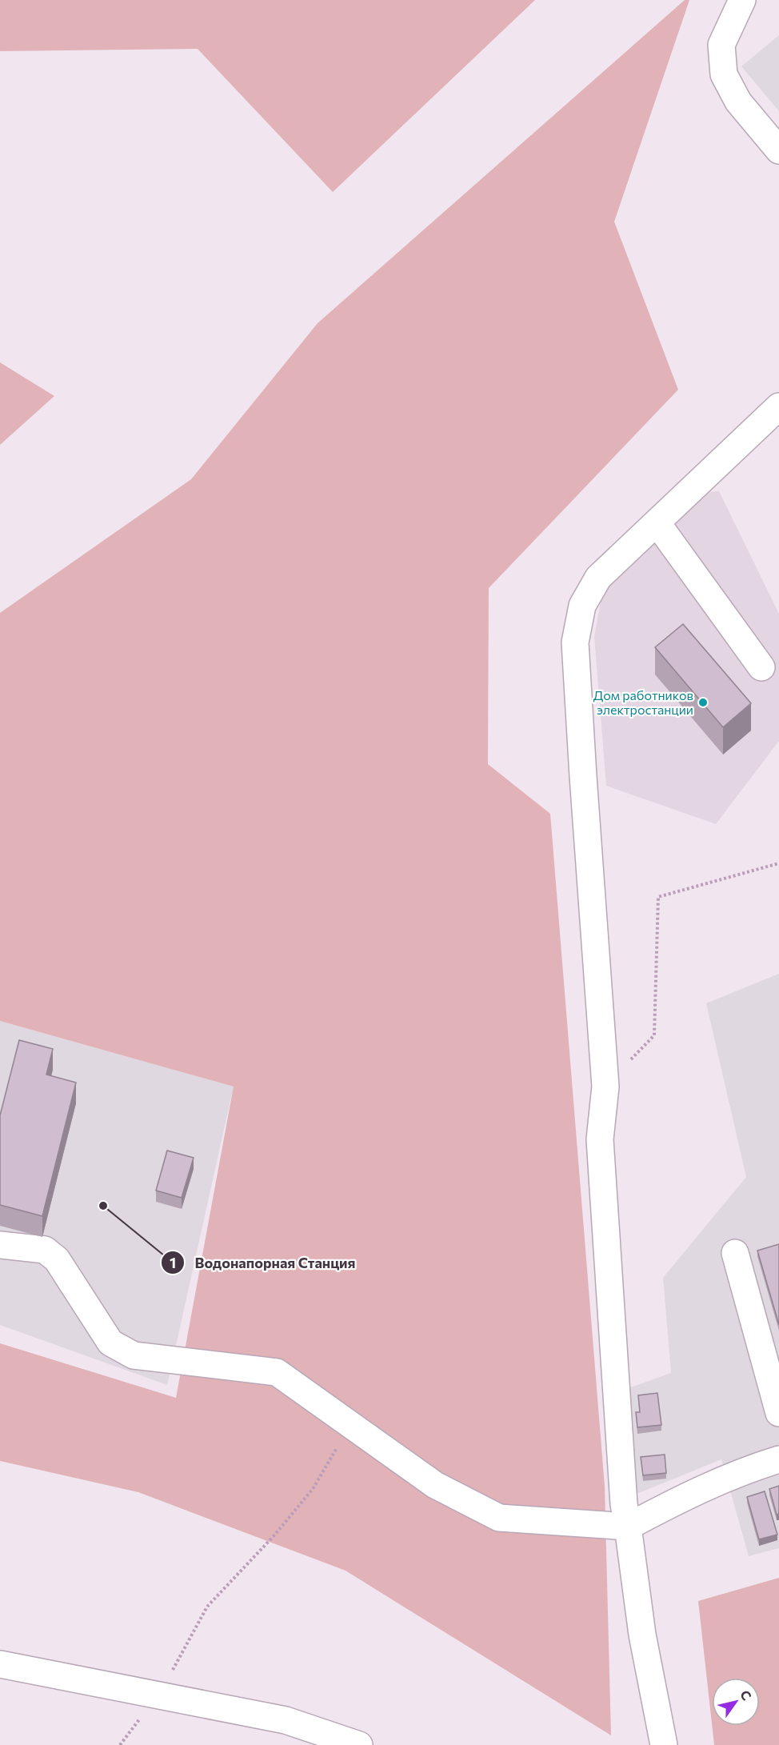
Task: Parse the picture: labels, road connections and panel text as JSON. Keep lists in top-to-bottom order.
{
  "places": ["Дом работников электростанции", "Водонапорная Станция"],
  "north": "top right"
}
